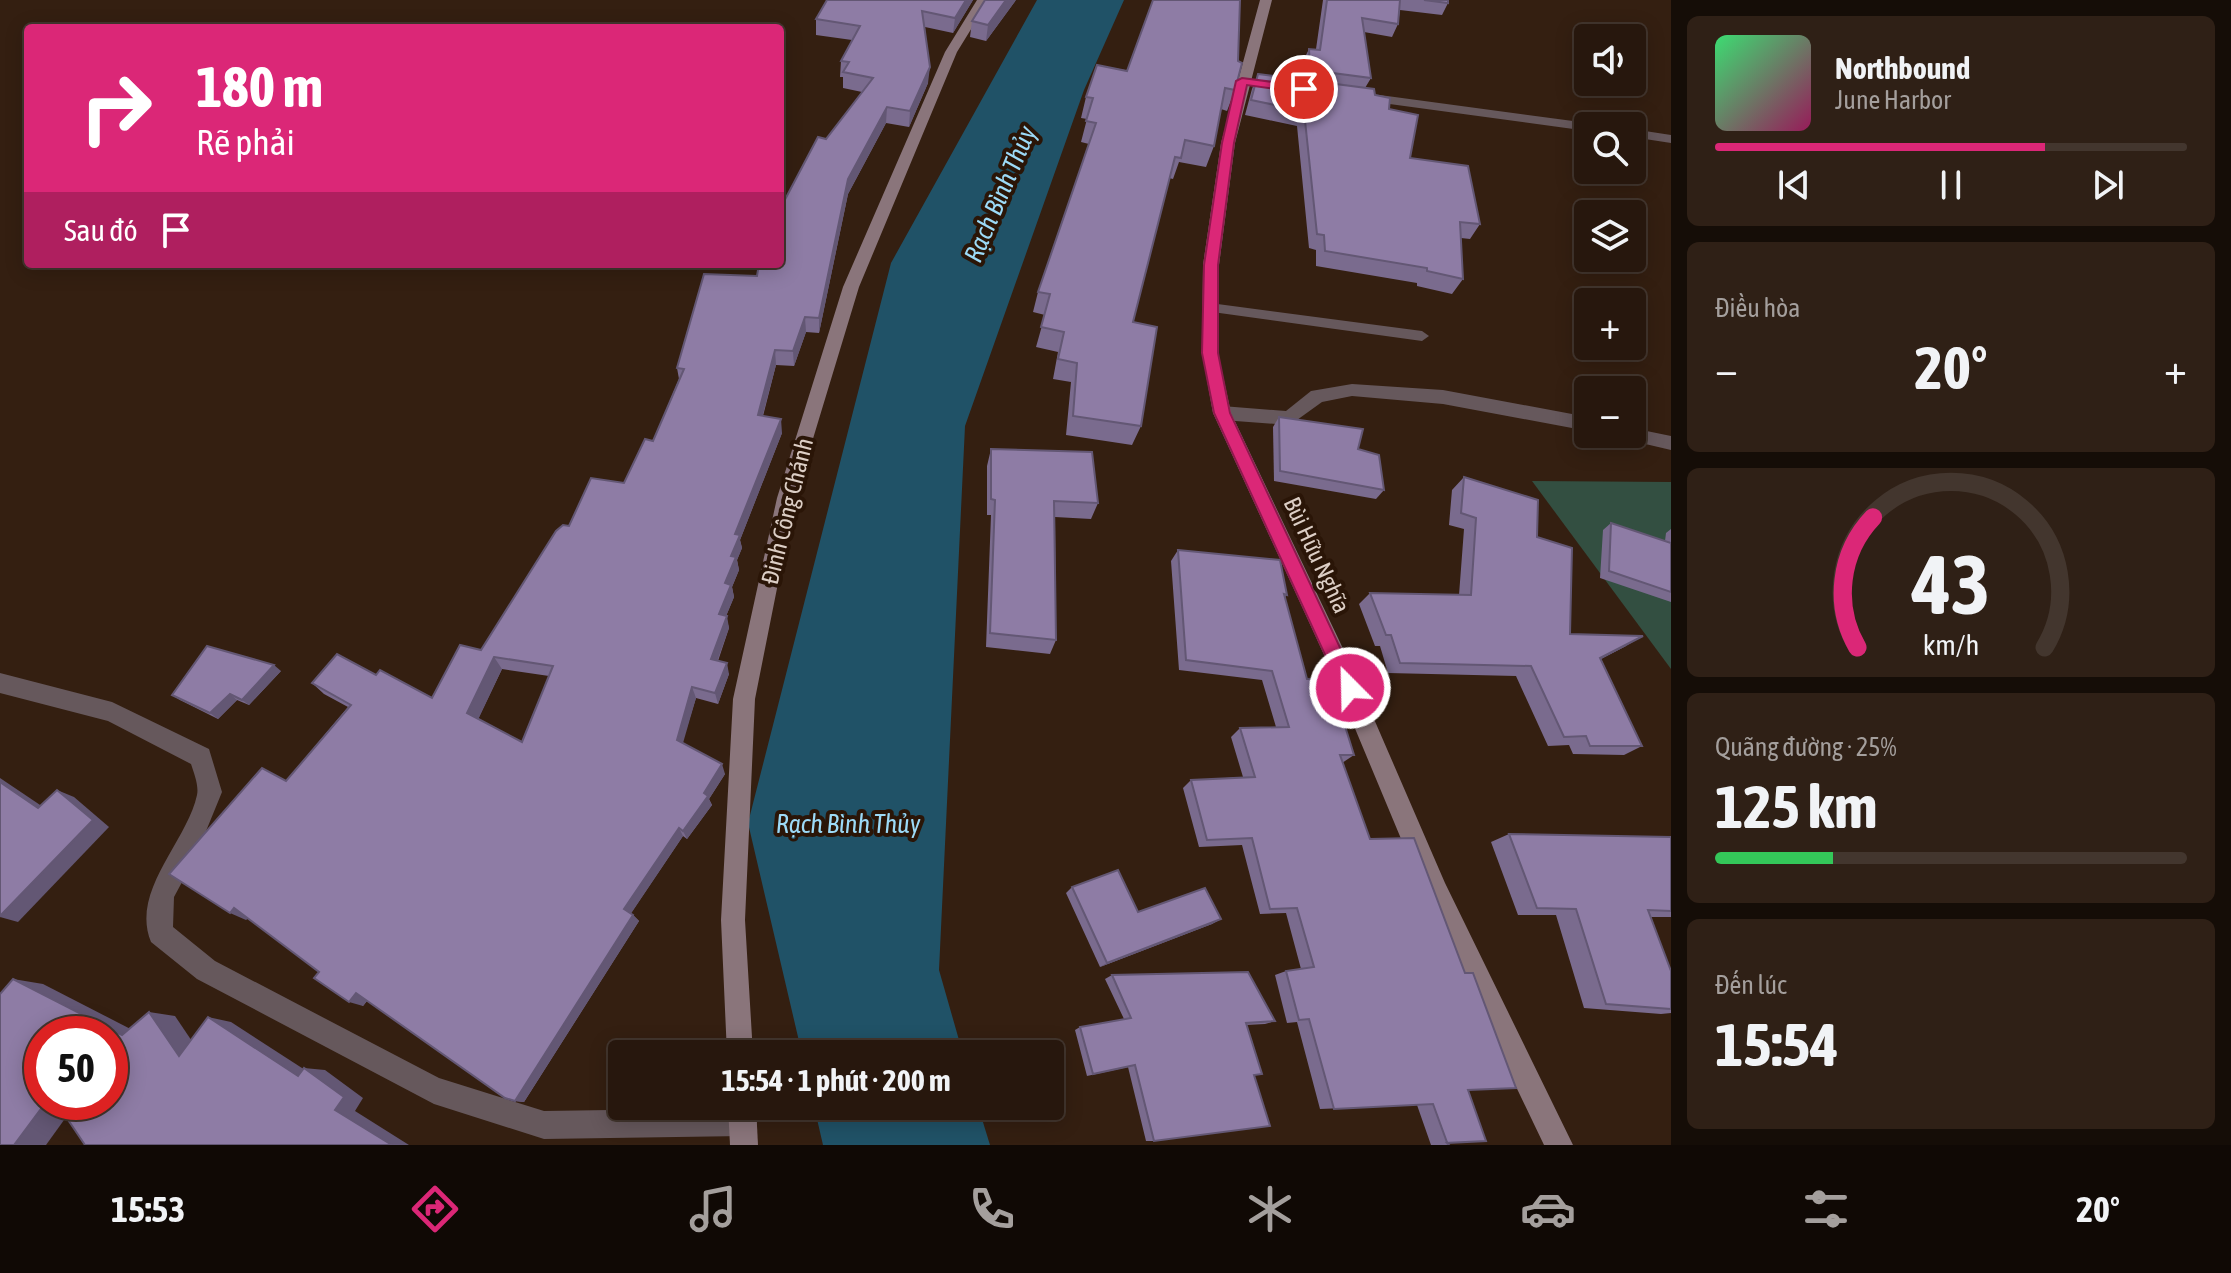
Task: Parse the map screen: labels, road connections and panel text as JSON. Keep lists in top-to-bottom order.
{
  "streets": {
    "main road": ["Đinh Công Chánh", "Bùi Hữu Nghĩa"]
  },
  "water": ["Rạch Bình Thủy"],
  "page": {
    "map_buttons": ["+", "−"],
    "turn": ["180 m", "Rẽ phải"],
    "song": ["Northbound", "June Harbor"],
    "then": "Sau đó",
    "tile": [
      "Điều hòa",
      ["Quãng đường · 25%", "125 km"],
      ["Đến lúc", "15:54"]
    ],
    "heat": ["−", "20°", "+"],
    "limit": "50",
    "trip": "15:54 · 1 phút · 200 m",
    "tabs": ["15:53", "20°"],
    "gauge": ["43", "km/h"]
  }
}
